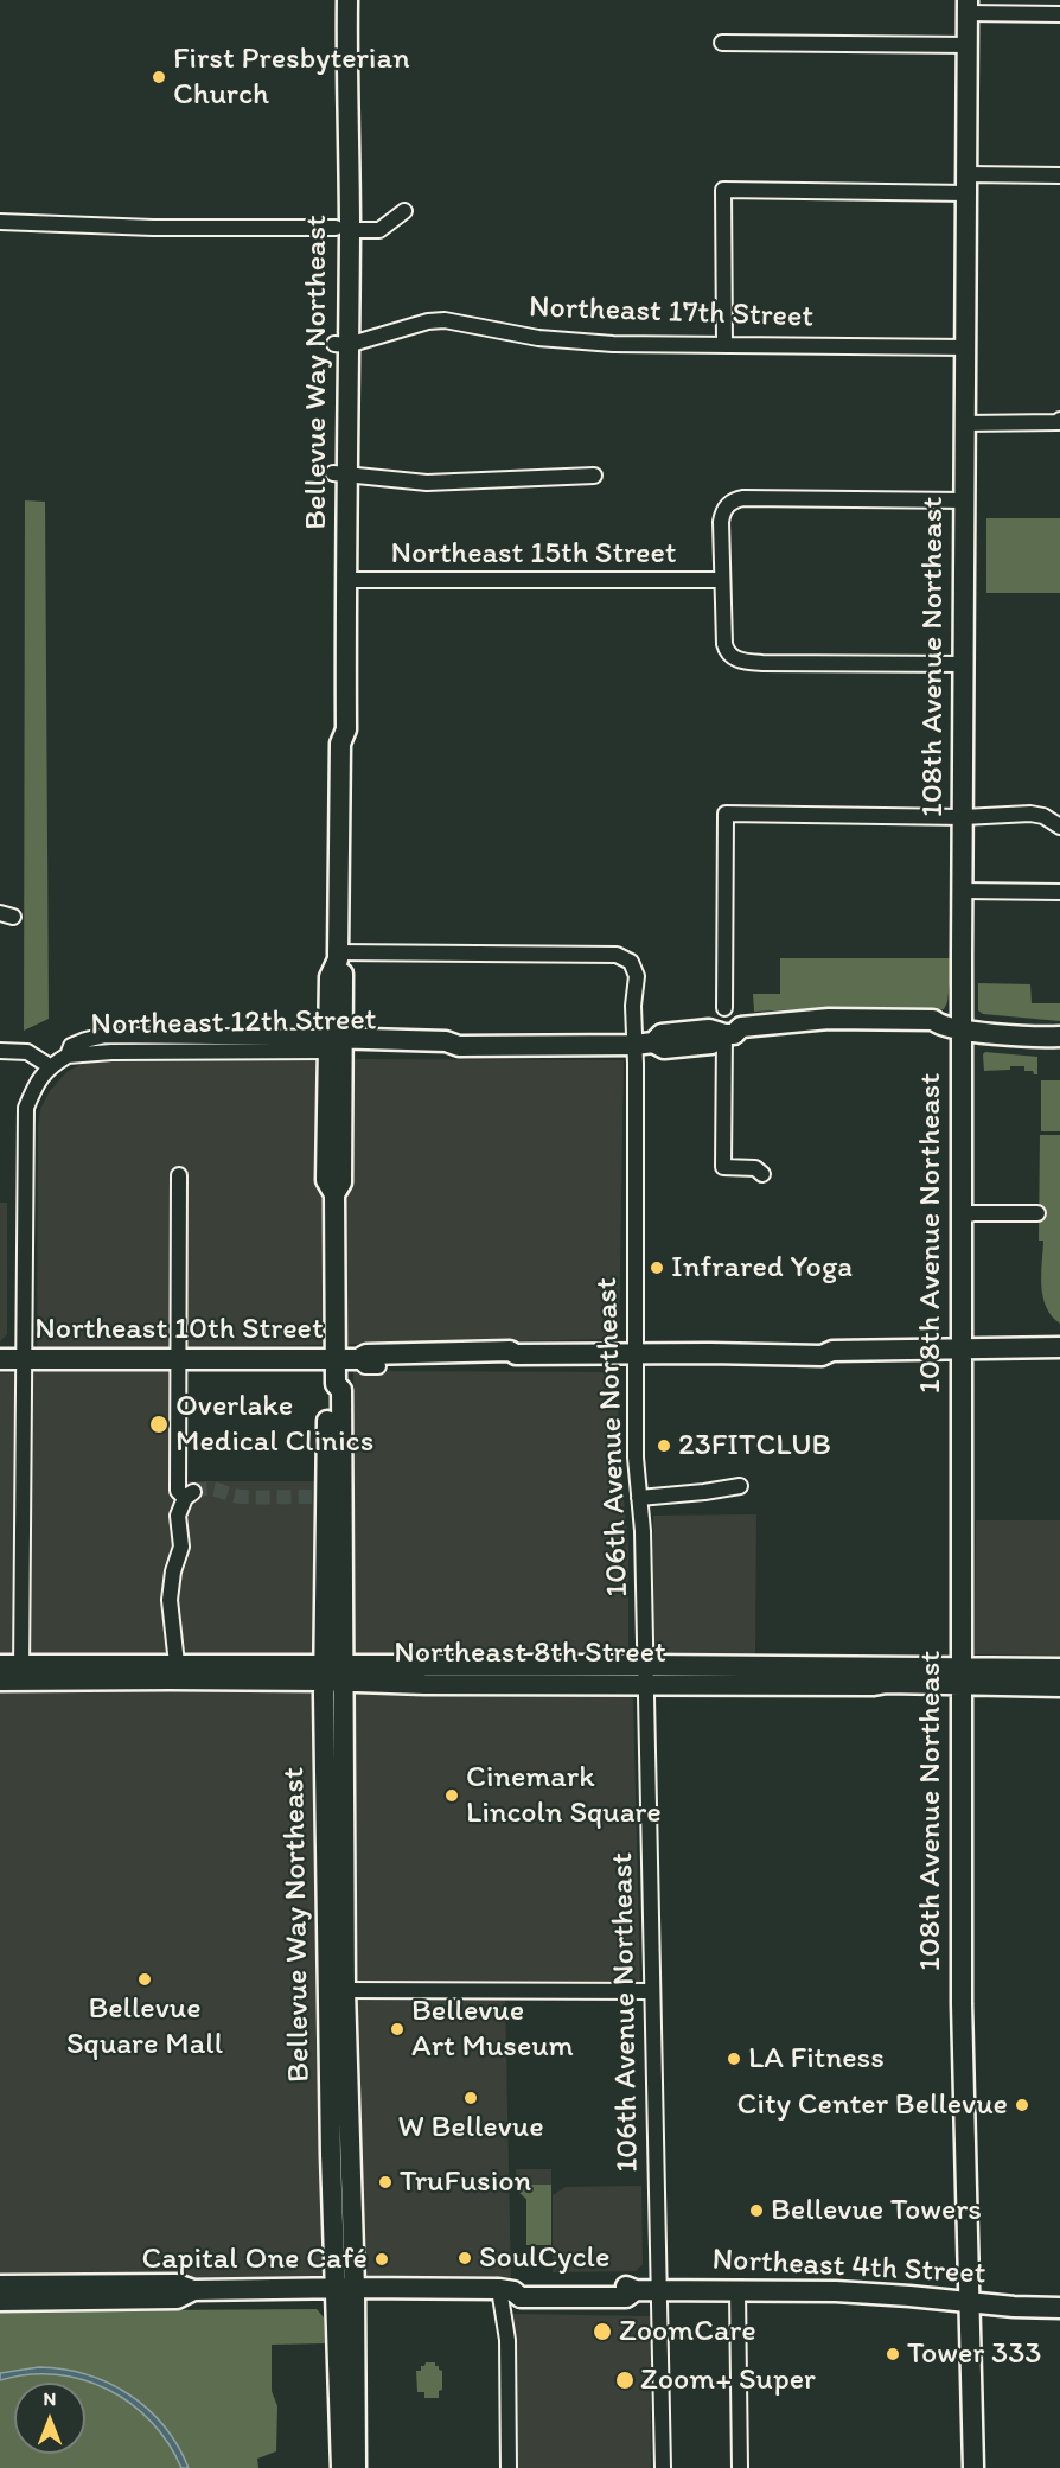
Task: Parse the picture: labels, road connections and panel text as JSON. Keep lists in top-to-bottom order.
{
  "streets": {
    "main road": [
      "Bellevue Way Northeast",
      "108th Avenue Northeast",
      "Northeast 12th Street",
      "Northeast 10th Street",
      "Northeast 8th Street",
      "Northeast 4th Street"
    ],
    "street": ["Northeast 17th Street", "Northeast 15th Street", "106th Avenue Northeast"]
  },
  "crossings": [
    ["Northeast 17th Street", "Bellevue Way Northeast"],
    ["Northeast 17th Street", "108th Avenue Northeast"],
    ["Bellevue Way Northeast", "Northeast 15th Street"],
    ["Bellevue Way Northeast", "Northeast 12th Street"],
    ["Bellevue Way Northeast", "Northeast 10th Street"],
    ["Bellevue Way Northeast", "106th Avenue Northeast"],
    ["Bellevue Way Northeast", "Northeast 8th Street"],
    ["Bellevue Way Northeast", "Northeast 4th Street"],
    ["108th Avenue Northeast", "Northeast 12th Street"],
    ["108th Avenue Northeast", "Northeast 10th Street"],
    ["108th Avenue Northeast", "Northeast 8th Street"],
    ["108th Avenue Northeast", "Northeast 4th Street"],
    ["Northeast 12th Street", "106th Avenue Northeast"],
    ["Northeast 10th Street", "106th Avenue Northeast"],
    ["106th Avenue Northeast", "Northeast 8th Street"],
    ["106th Avenue Northeast", "Northeast 4th Street"]
  ],
  "places": [
    "First Presbyterian Church",
    "Infrared Yoga",
    "Overlake Medical Clinics",
    "23FITCLUB",
    "Cinemark Lincoln Square",
    "Bellevue Square Mall",
    "Bellevue Art Museum",
    "LA Fitness",
    "W Bellevue",
    "City Center Bellevue",
    "TruFusion",
    "Bellevue Towers",
    "SoulCycle",
    "Capital One Café",
    "ZoomCare",
    "Tower 333",
    "Zoom+ Super"
  ],
  "north": "top"
}
